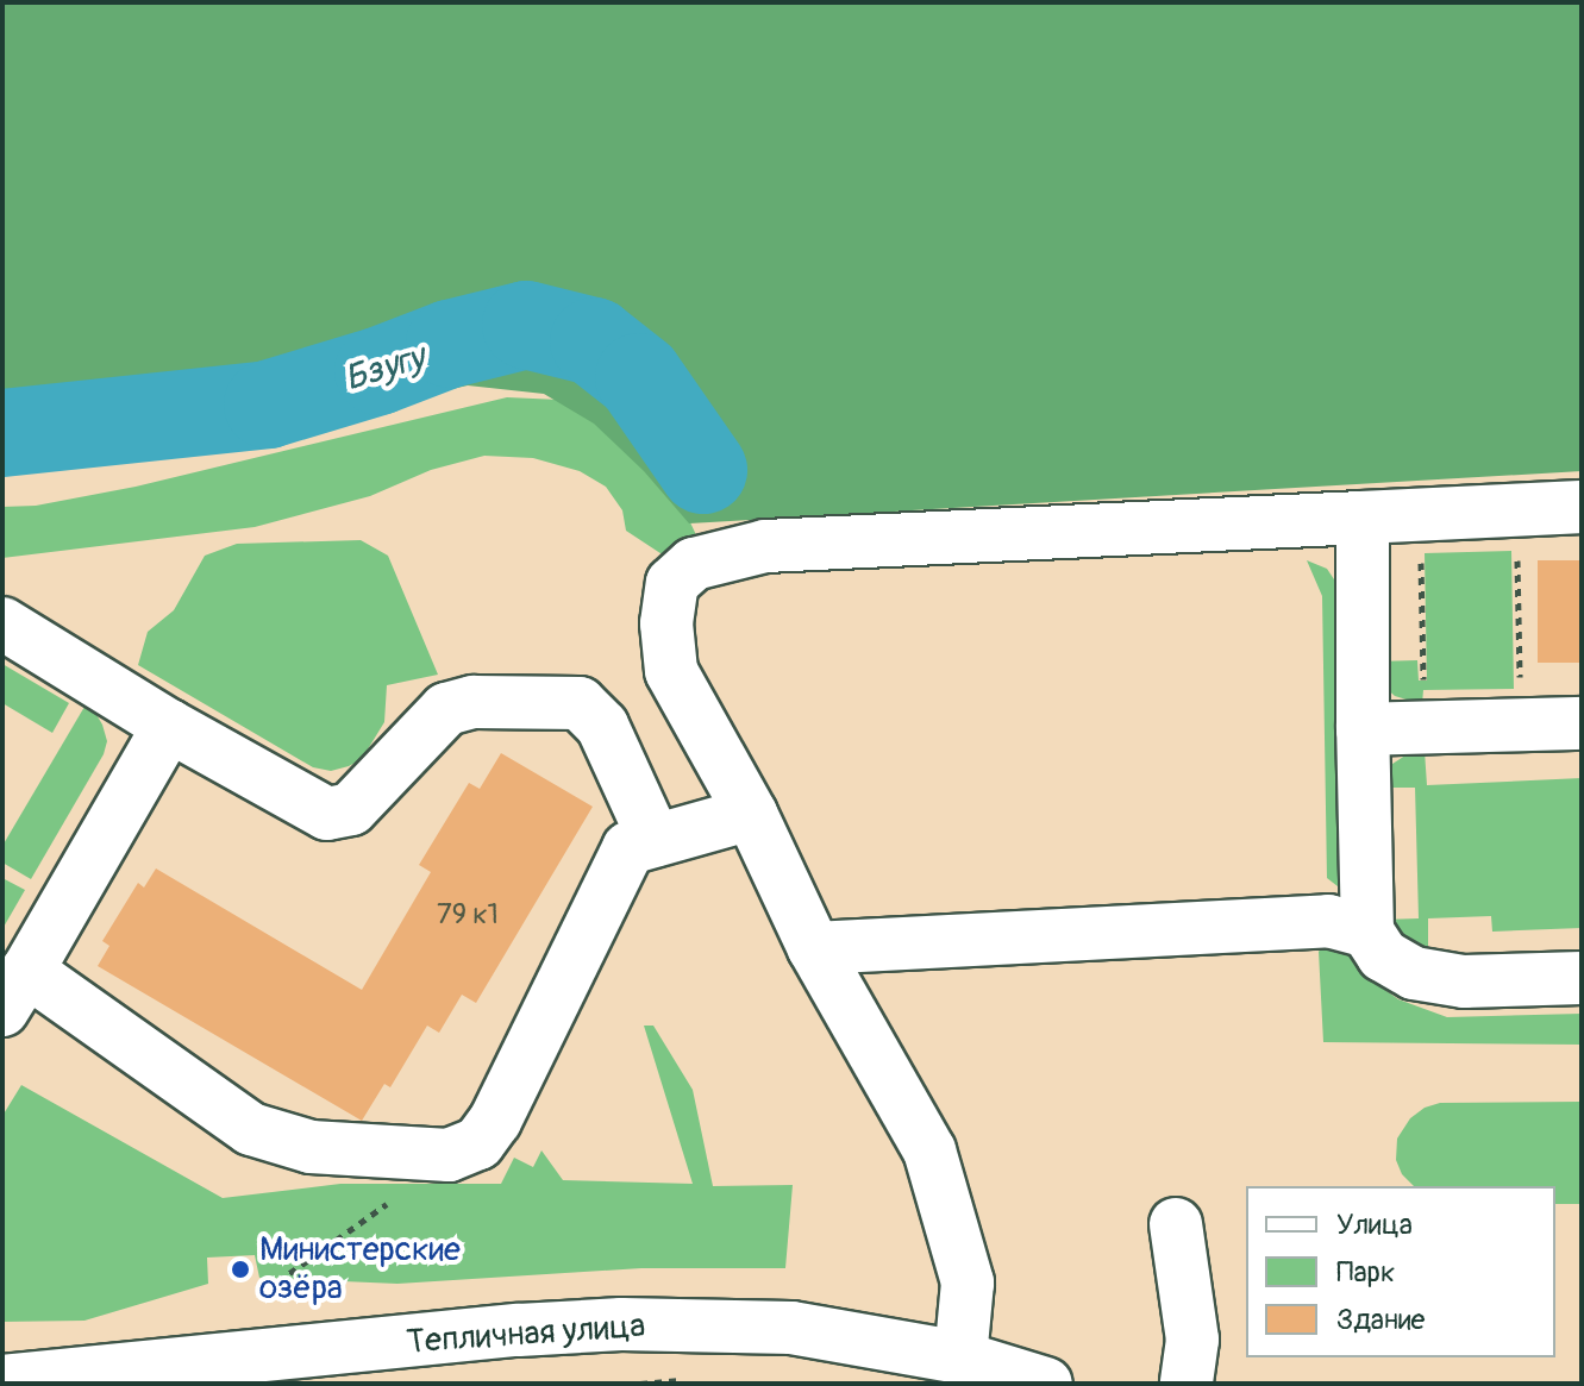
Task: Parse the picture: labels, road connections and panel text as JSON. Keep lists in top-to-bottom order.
{
  "streets": {
    "street": ["Тепличная улица"]
  },
  "water": ["Бзугу"],
  "places": ["Министерские озёра"],
  "house_numbers": ["79 к1"],
  "legend": ["Улица", "Парк", "Здание"]
}
